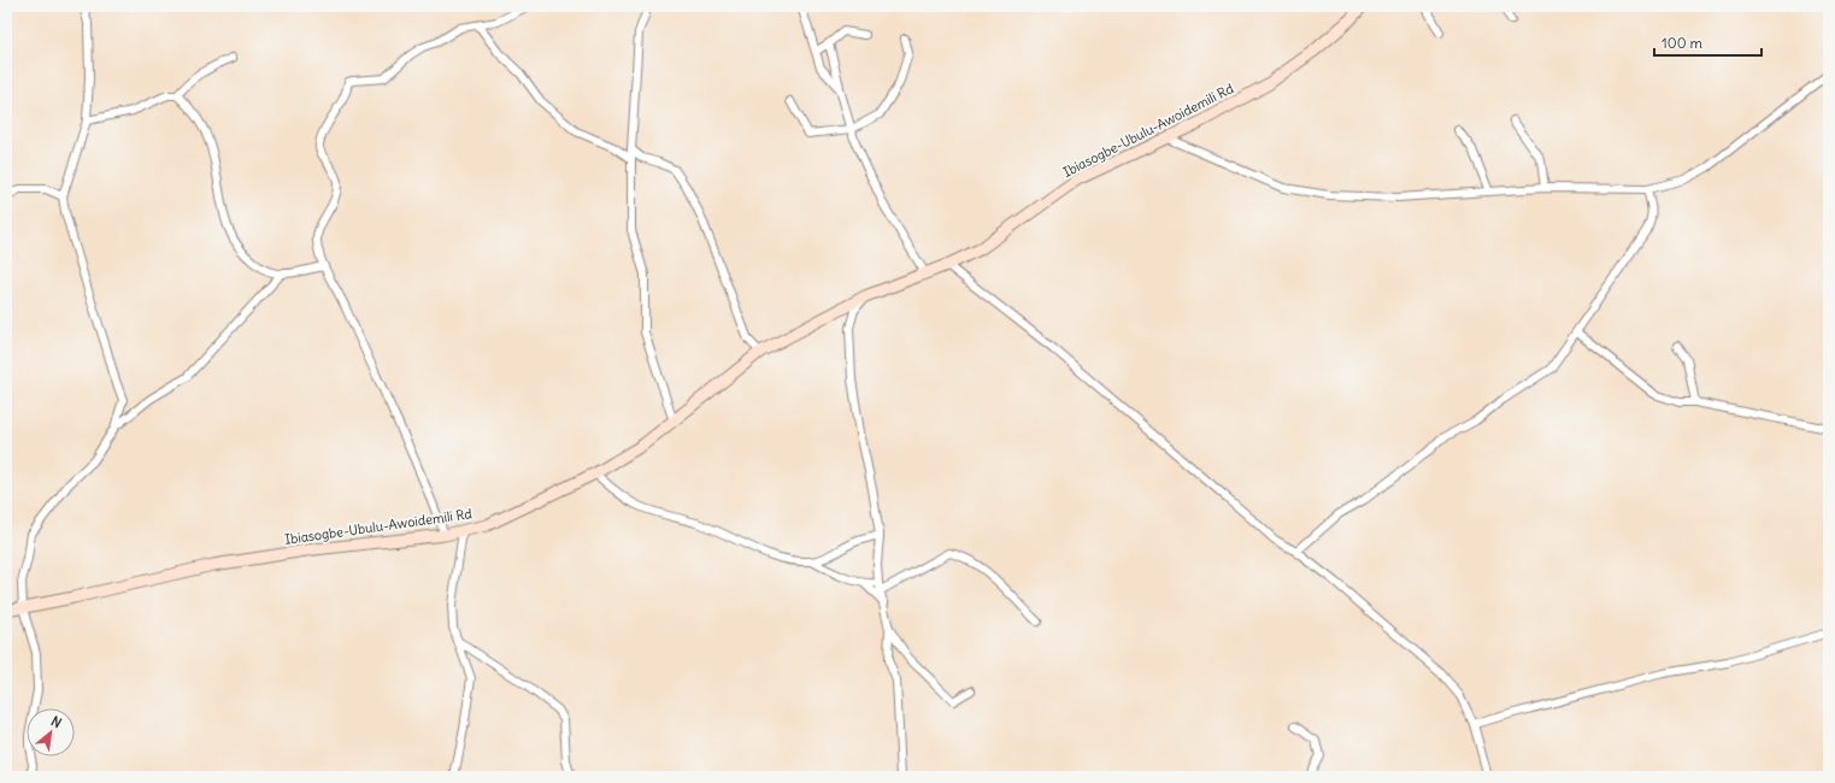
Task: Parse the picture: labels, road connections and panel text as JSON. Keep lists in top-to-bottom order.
{
  "streets": {
    "street": ["Ibiasogbe-Ubulu-Awoidemili Rd"]
  },
  "scale_bar": "100 m",
  "north": "top right"
}
